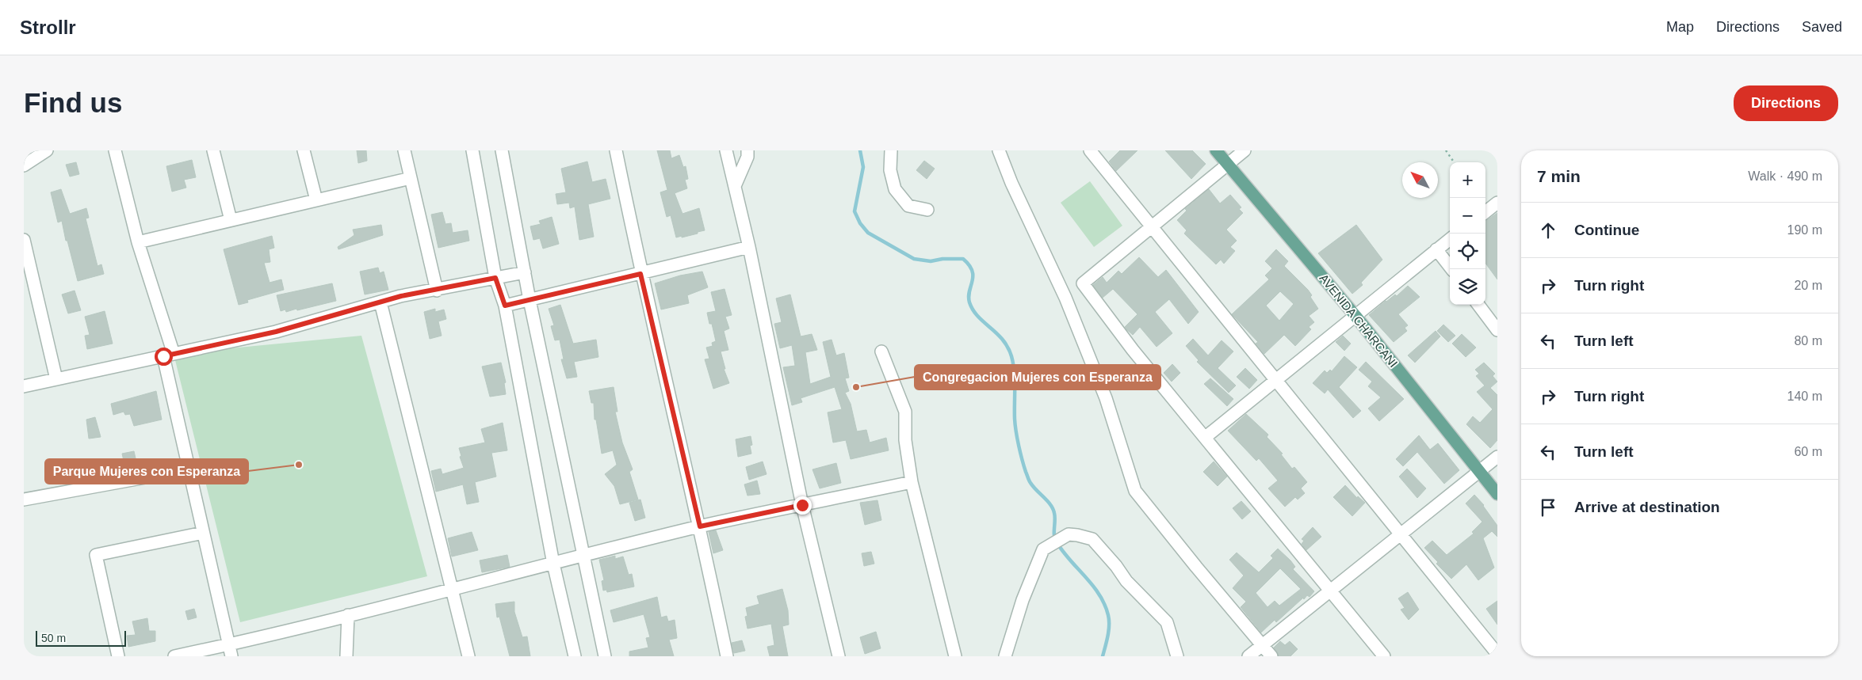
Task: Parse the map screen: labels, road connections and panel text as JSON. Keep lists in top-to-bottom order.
{
  "streets": {
    "main road": ["AVENIDA CHARCANI"]
  },
  "places": ["Congregacion Mujeres con Esperanza", "Parque Mujeres con Esperanza"],
  "scale_bar": "50 m",
  "north": "top left",
  "page": {
    "header": "Strollr",
    "nav": ["Map", "Directions", "Saved"],
    "buttons": "Directions",
    "title": "Find us",
    "heading": ["7 min", "Walk · 490 m"],
    "map_buttons": ["+", "−"],
    "list": [
      ["Continue", "190 m"],
      ["Turn right", "20 m"],
      ["Turn left", "80 m"],
      ["Turn right", "140 m"],
      ["Turn left", "60 m"],
      "Arrive at destination"
    ],
    "scale": "50 m"
  }
}
